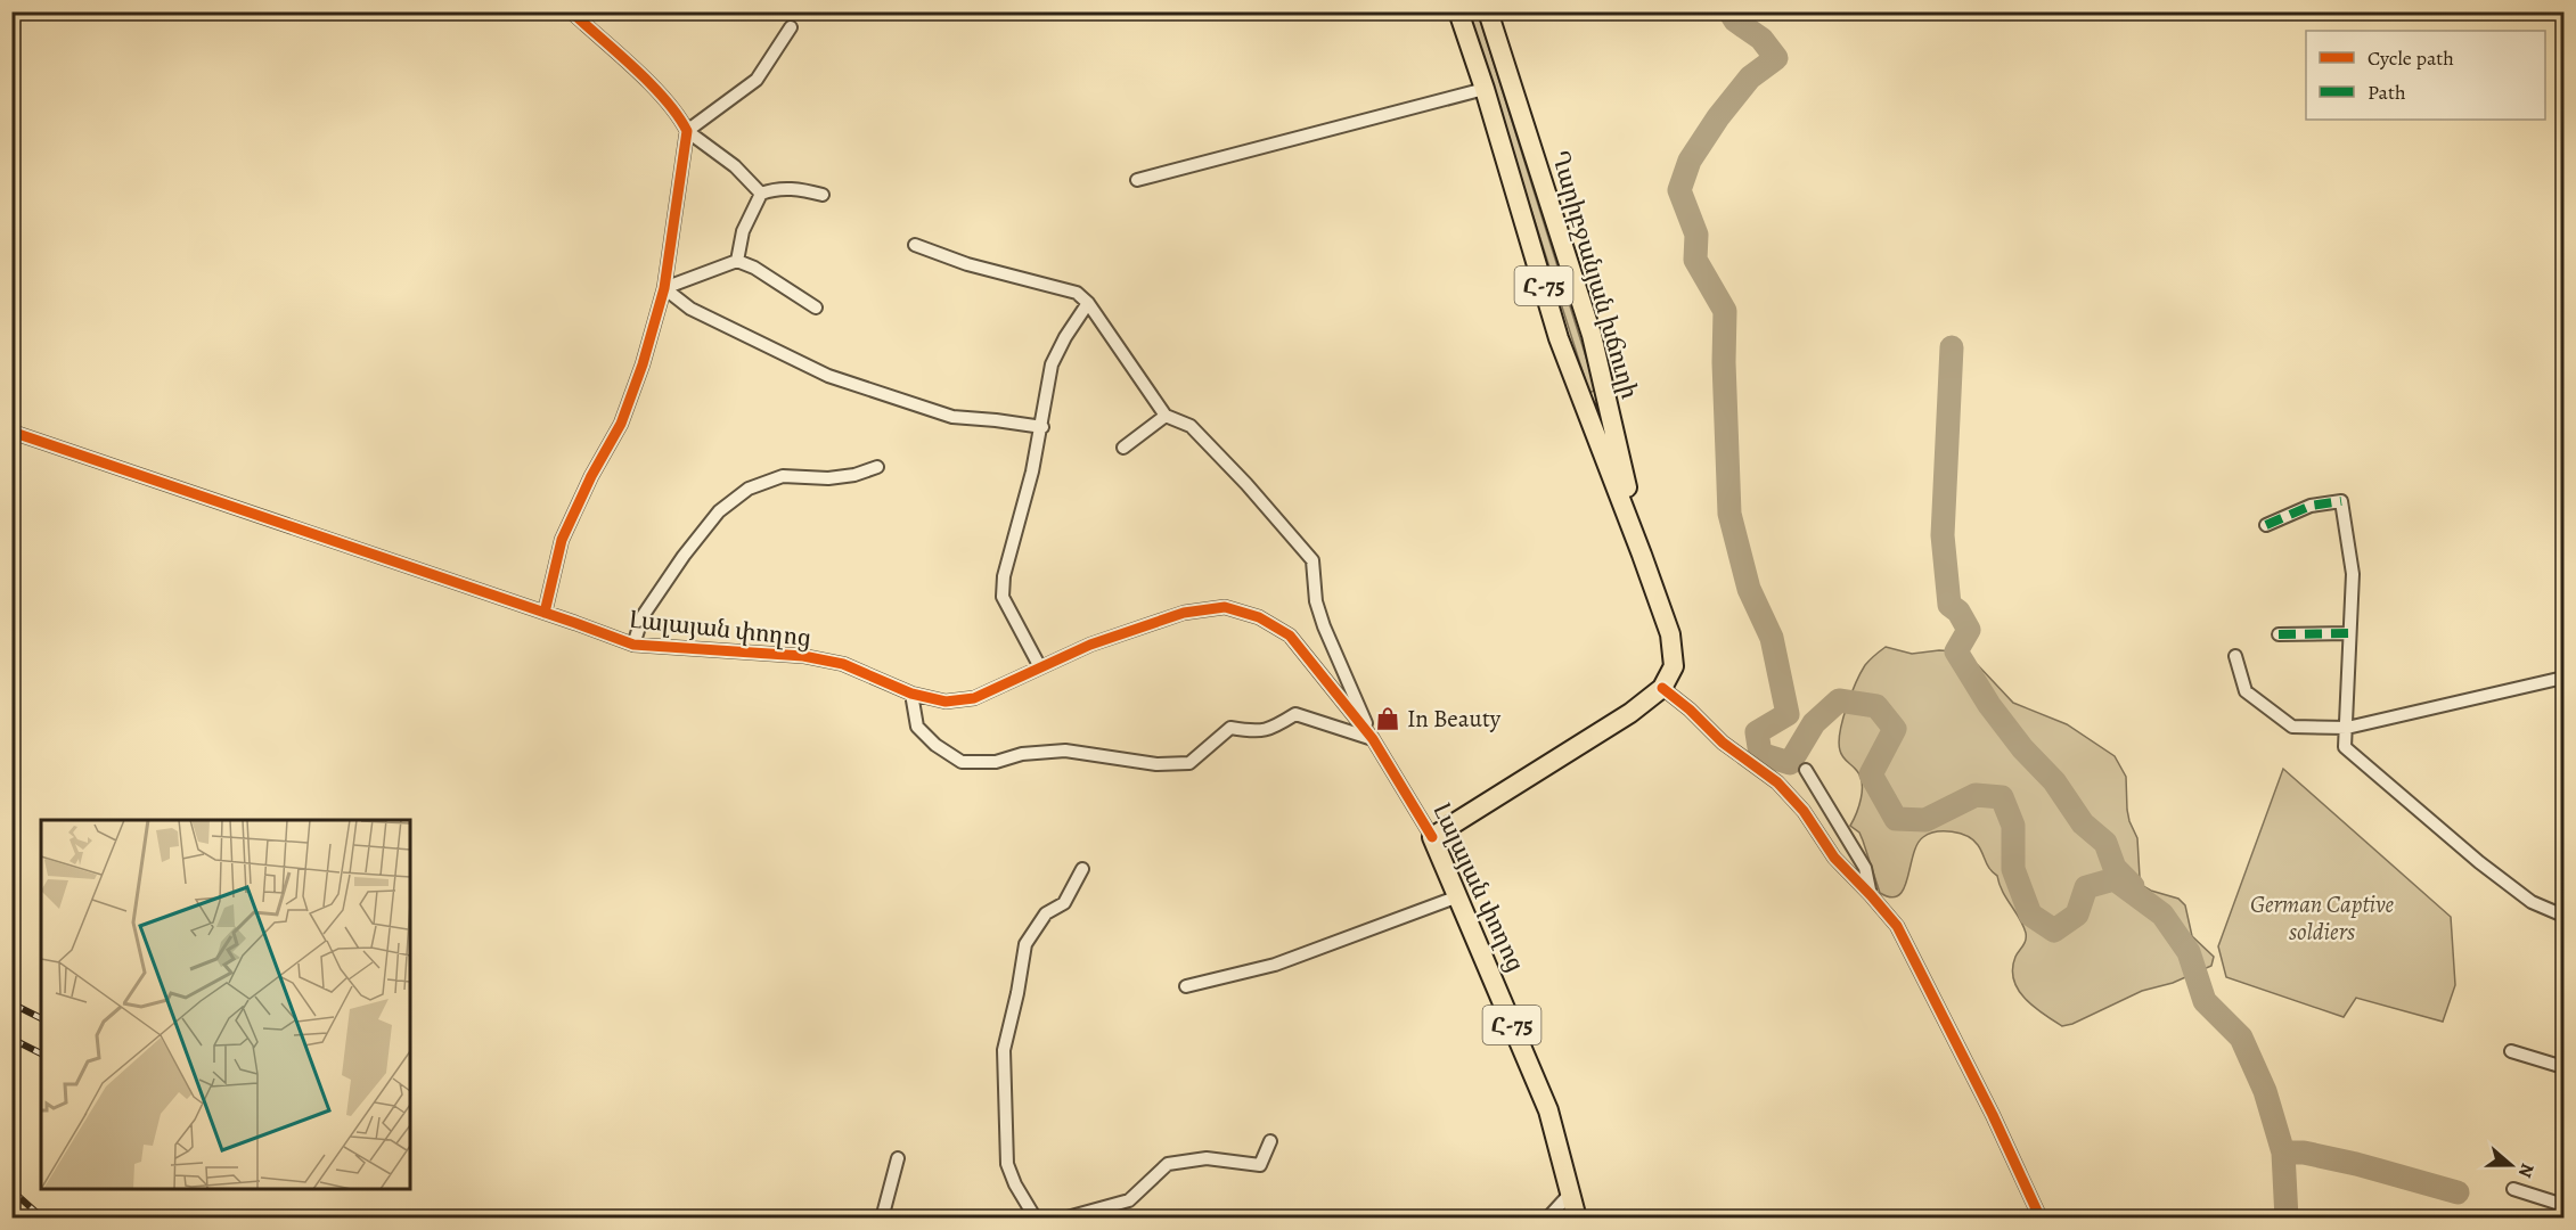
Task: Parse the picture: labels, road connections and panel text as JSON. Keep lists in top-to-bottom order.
{
  "streets": {
    "highway": ["Ղարիբջանյան խճուղի", "Հ-75", "Լալայան փողոց"]
  },
  "parks": ["German Captive soldiers"],
  "places": {
    "shop": ["In Beauty"]
  },
  "legend": ["Cycle path", "Path"],
  "north": "right"
}
